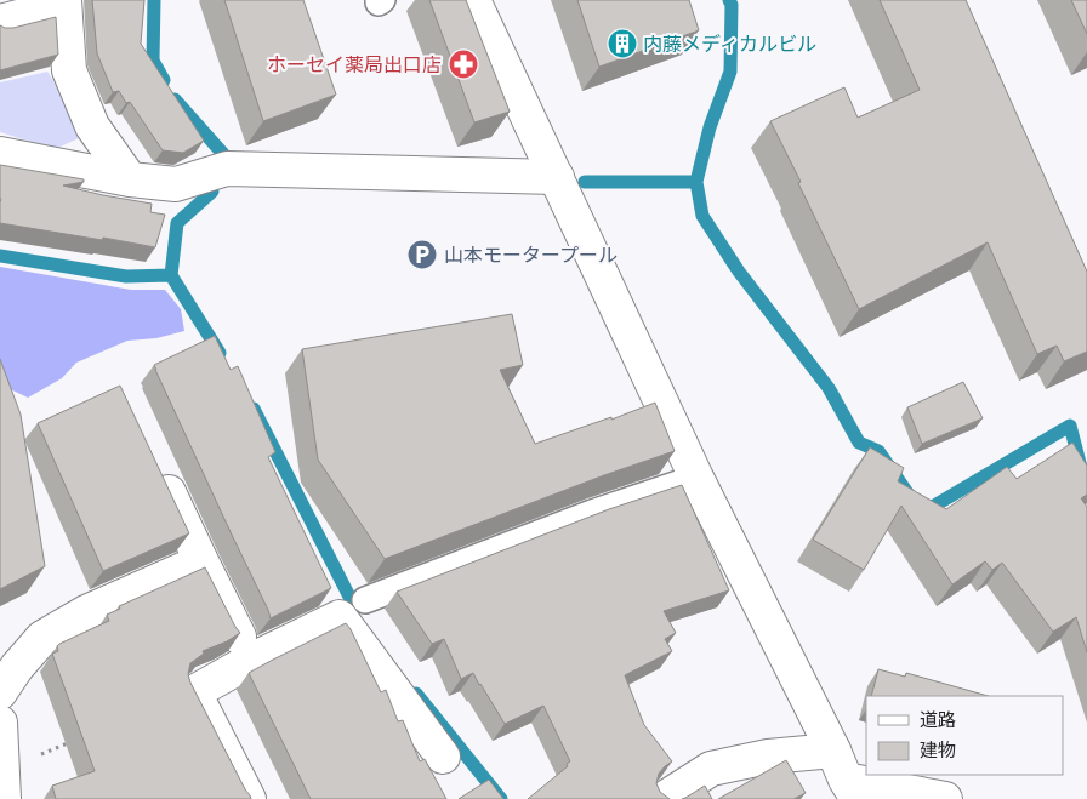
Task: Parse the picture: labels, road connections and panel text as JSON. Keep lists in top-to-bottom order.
{
  "places": {
    "building": ["内藤メディカルビル"],
    "pharmacy": ["ホーセイ薬局出口店"],
    "parking": ["山本モータープール"]
  },
  "legend": ["道路", "建物"]
}
